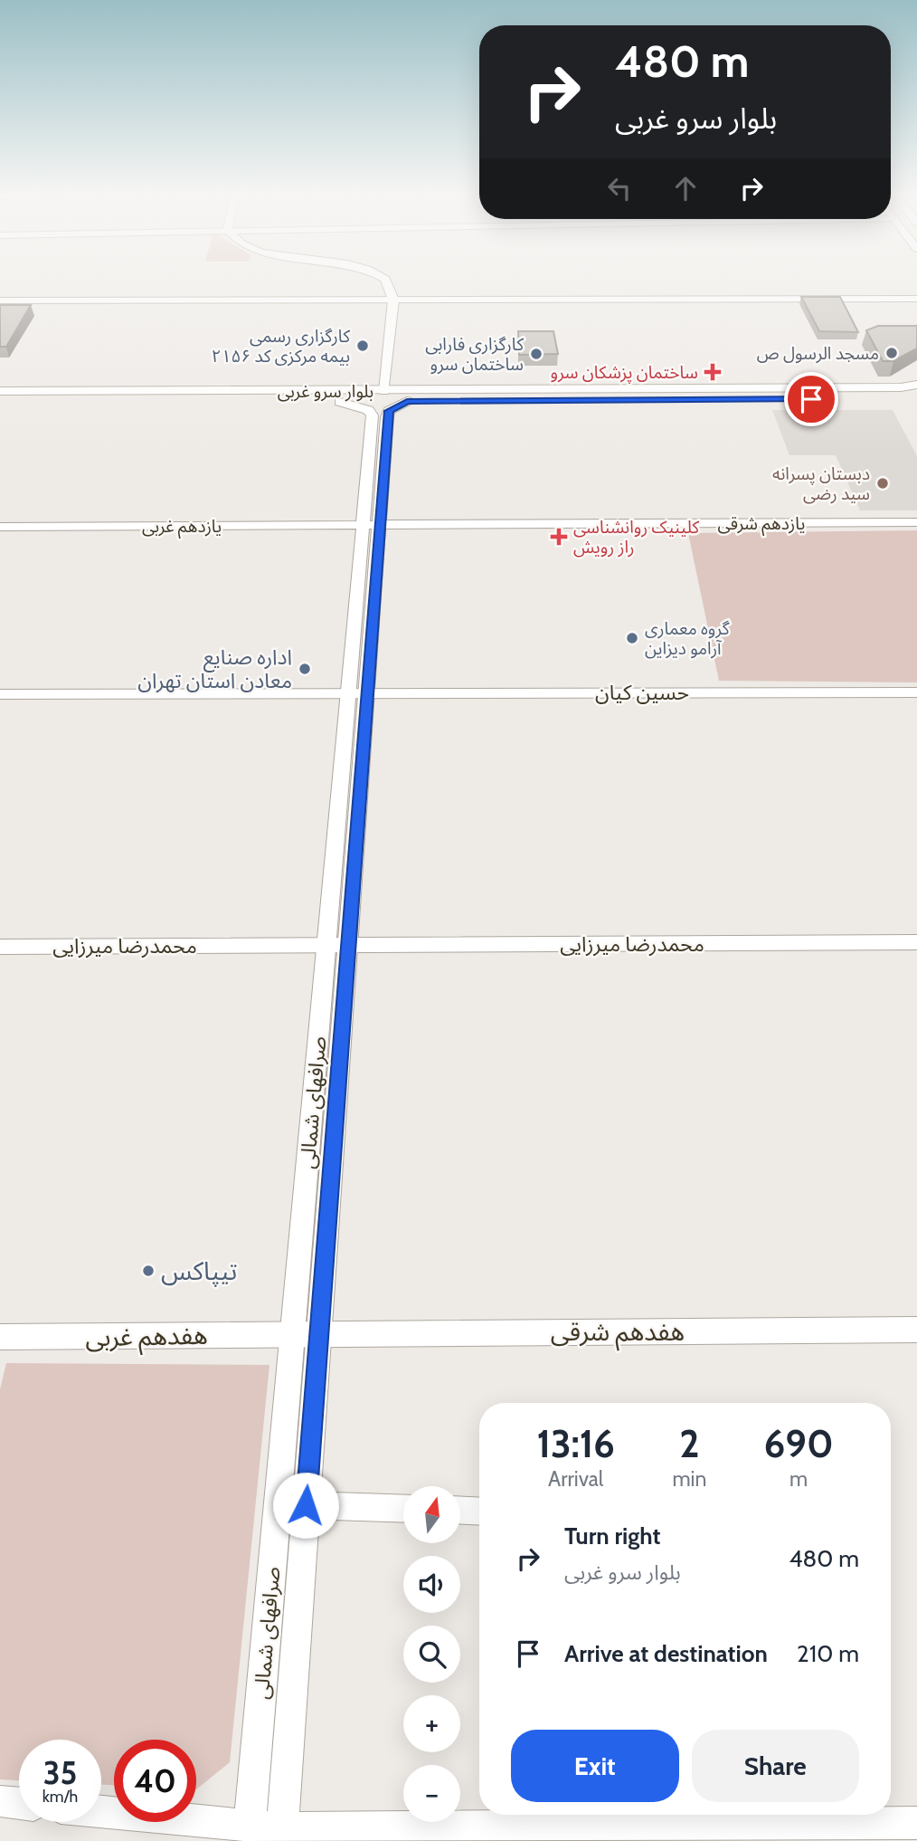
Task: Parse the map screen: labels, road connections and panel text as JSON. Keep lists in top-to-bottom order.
{
  "streets": {
    "street": [
      "بلوار سرو غربی",
      "یازدهم شرقی",
      "یازدهم غربی",
      "حسین کیان",
      "محمدرضا میرزایی",
      "صرافهای شمالی",
      "هفدهم شرقی",
      "هفدهم غربی"
    ]
  },
  "crossings": [
    ["بلوار سرو غربی", "صرافهای شمالی"],
    ["یازدهم شرقی", "یازدهم غربی"],
    ["یازدهم شرقی", "صرافهای شمالی"],
    ["یازدهم غربی", "صرافهای شمالی"],
    ["حسین کیان", "صرافهای شمالی"],
    ["محمدرضا میرزایی", "صرافهای شمالی"],
    ["صرافهای شمالی", "هفدهم شرقی"],
    ["صرافهای شمالی", "هفدهم غربی"],
    ["هفدهم شرقی", "هفدهم غربی"]
  ],
  "places": {
    "other": [
      "کارگزاری رسمی بیمه مرکزی کد ۲۱۵۶",
      "مسجد الرسول ص",
      "کارگزاری فارابی ساختمان سرو",
      "دبستان پسرانه سید رضی",
      "گروه معماری آرامو دیزاین",
      "اداره صنایع معادن استان تهران",
      "تیپاکس"
    ],
    "health": ["ساختمان پزشکان سرو", "کلینیک روانشناسی راز رویش"]
  },
  "north": "top",
  "page": {
    "turn": ["480 m", "بلوار سرو غربی"],
    "eta": [
      "13:16",
      "Arrival",
      "2",
      "min",
      "690",
      "m"
    ],
    "map_buttons": ["+", "−"],
    "list": [
      {
        "name": "Turn right",
        "note": "بلوار سرو غربی",
        "value": "480 m"
      },
      {
        "name": "Arrive at destination",
        "value": "210 m"
      }
    ],
    "buttons": ["Exit", "Share"],
    "speed": "35 km/h",
    "limit": "40"
  }
}
